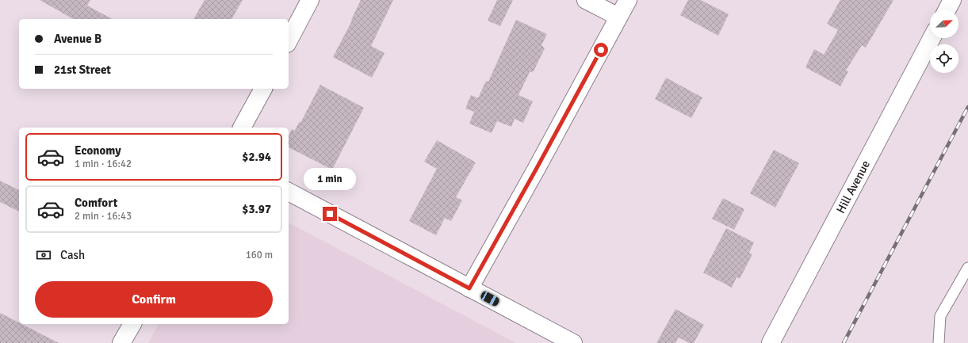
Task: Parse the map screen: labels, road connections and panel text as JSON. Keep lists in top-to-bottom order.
{
  "streets": {
    "street": ["Hill Avenue"]
  },
  "north": "top right",
  "page": {
    "banner": ["Avenue B", "21st Street"],
    "list": [
      {
        "name": "Economy",
        "note": "1 min · 16:42",
        "value": "$2.94"
      },
      {
        "name": "Comfort",
        "note": "2 min · 16:43",
        "value": "$3.97"
      }
    ],
    "bubble": "1 min",
    "pay": ["Cash", "160 m"],
    "buttons": "Confirm"
  }
}
